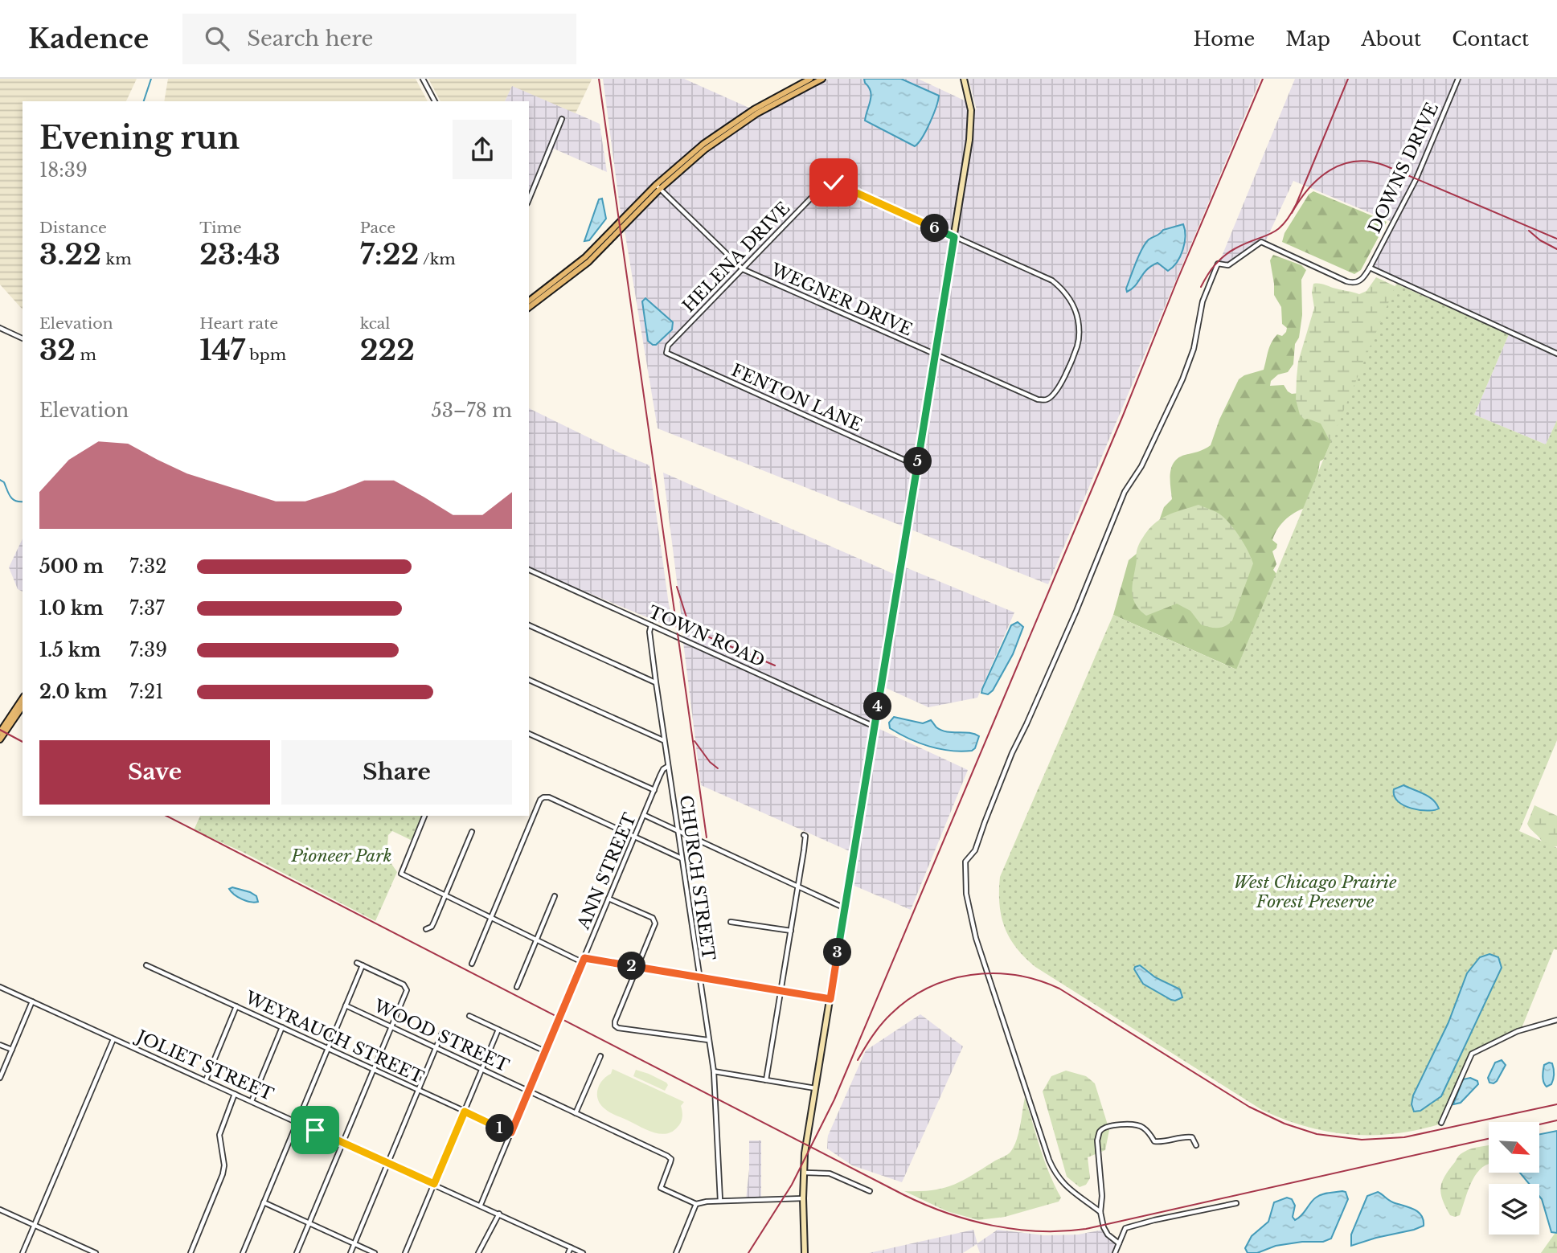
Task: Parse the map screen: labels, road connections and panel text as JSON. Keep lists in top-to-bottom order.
{
  "streets": {
    "street": [
      "DOWNS DRIVE",
      "HELENA DRIVE",
      "WEGNER DRIVE",
      "FENTON LANE",
      "TOWN ROAD",
      "ANN STREET",
      "CHURCH STREET",
      "WOOD STREET",
      "WEYRAUCH STREET",
      "JOLIET STREET"
    ]
  },
  "crossings": [
    ["HELENA DRIVE", "WEGNER DRIVE"],
    ["HELENA DRIVE", "FENTON LANE"],
    ["TOWN ROAD", "CHURCH STREET"],
    ["ANN STREET", "CHURCH STREET"],
    ["ANN STREET", "WOOD STREET"],
    ["ANN STREET", "WEYRAUCH STREET"],
    ["ANN STREET", "JOLIET STREET"]
  ],
  "parks": ["Pioneer Park", "West Chicago Prairie Forest Preserve"],
  "north": "bottom right",
  "page": {
    "header": "Kadence",
    "search": "Search here",
    "nav": [
      "Home",
      "Map",
      "About",
      "Contact"
    ],
    "heading": ["Evening run", "18:39"],
    "stats": [
      ["Distance", "3.22 km"],
      ["Time", "23:43"],
      ["Pace", "7:22 /km"],
      ["Elevation", "32 m"],
      ["Heart rate", "147 bpm"],
      ["kcal", "222"]
    ],
    "pins": [
      "6",
      "5",
      "4",
      "3",
      "2",
      "1"
    ],
    "chart": ["Elevation", "53–78 m"],
    "list": [
      {
        "name": "500 m",
        "note": "7:32"
      },
      {
        "name": "1.0 km",
        "note": "7:37"
      },
      {
        "name": "1.5 km",
        "note": "7:39"
      },
      {
        "name": "2.0 km",
        "note": "7:21"
      }
    ],
    "buttons": ["Save", "Share"]
  }
}
